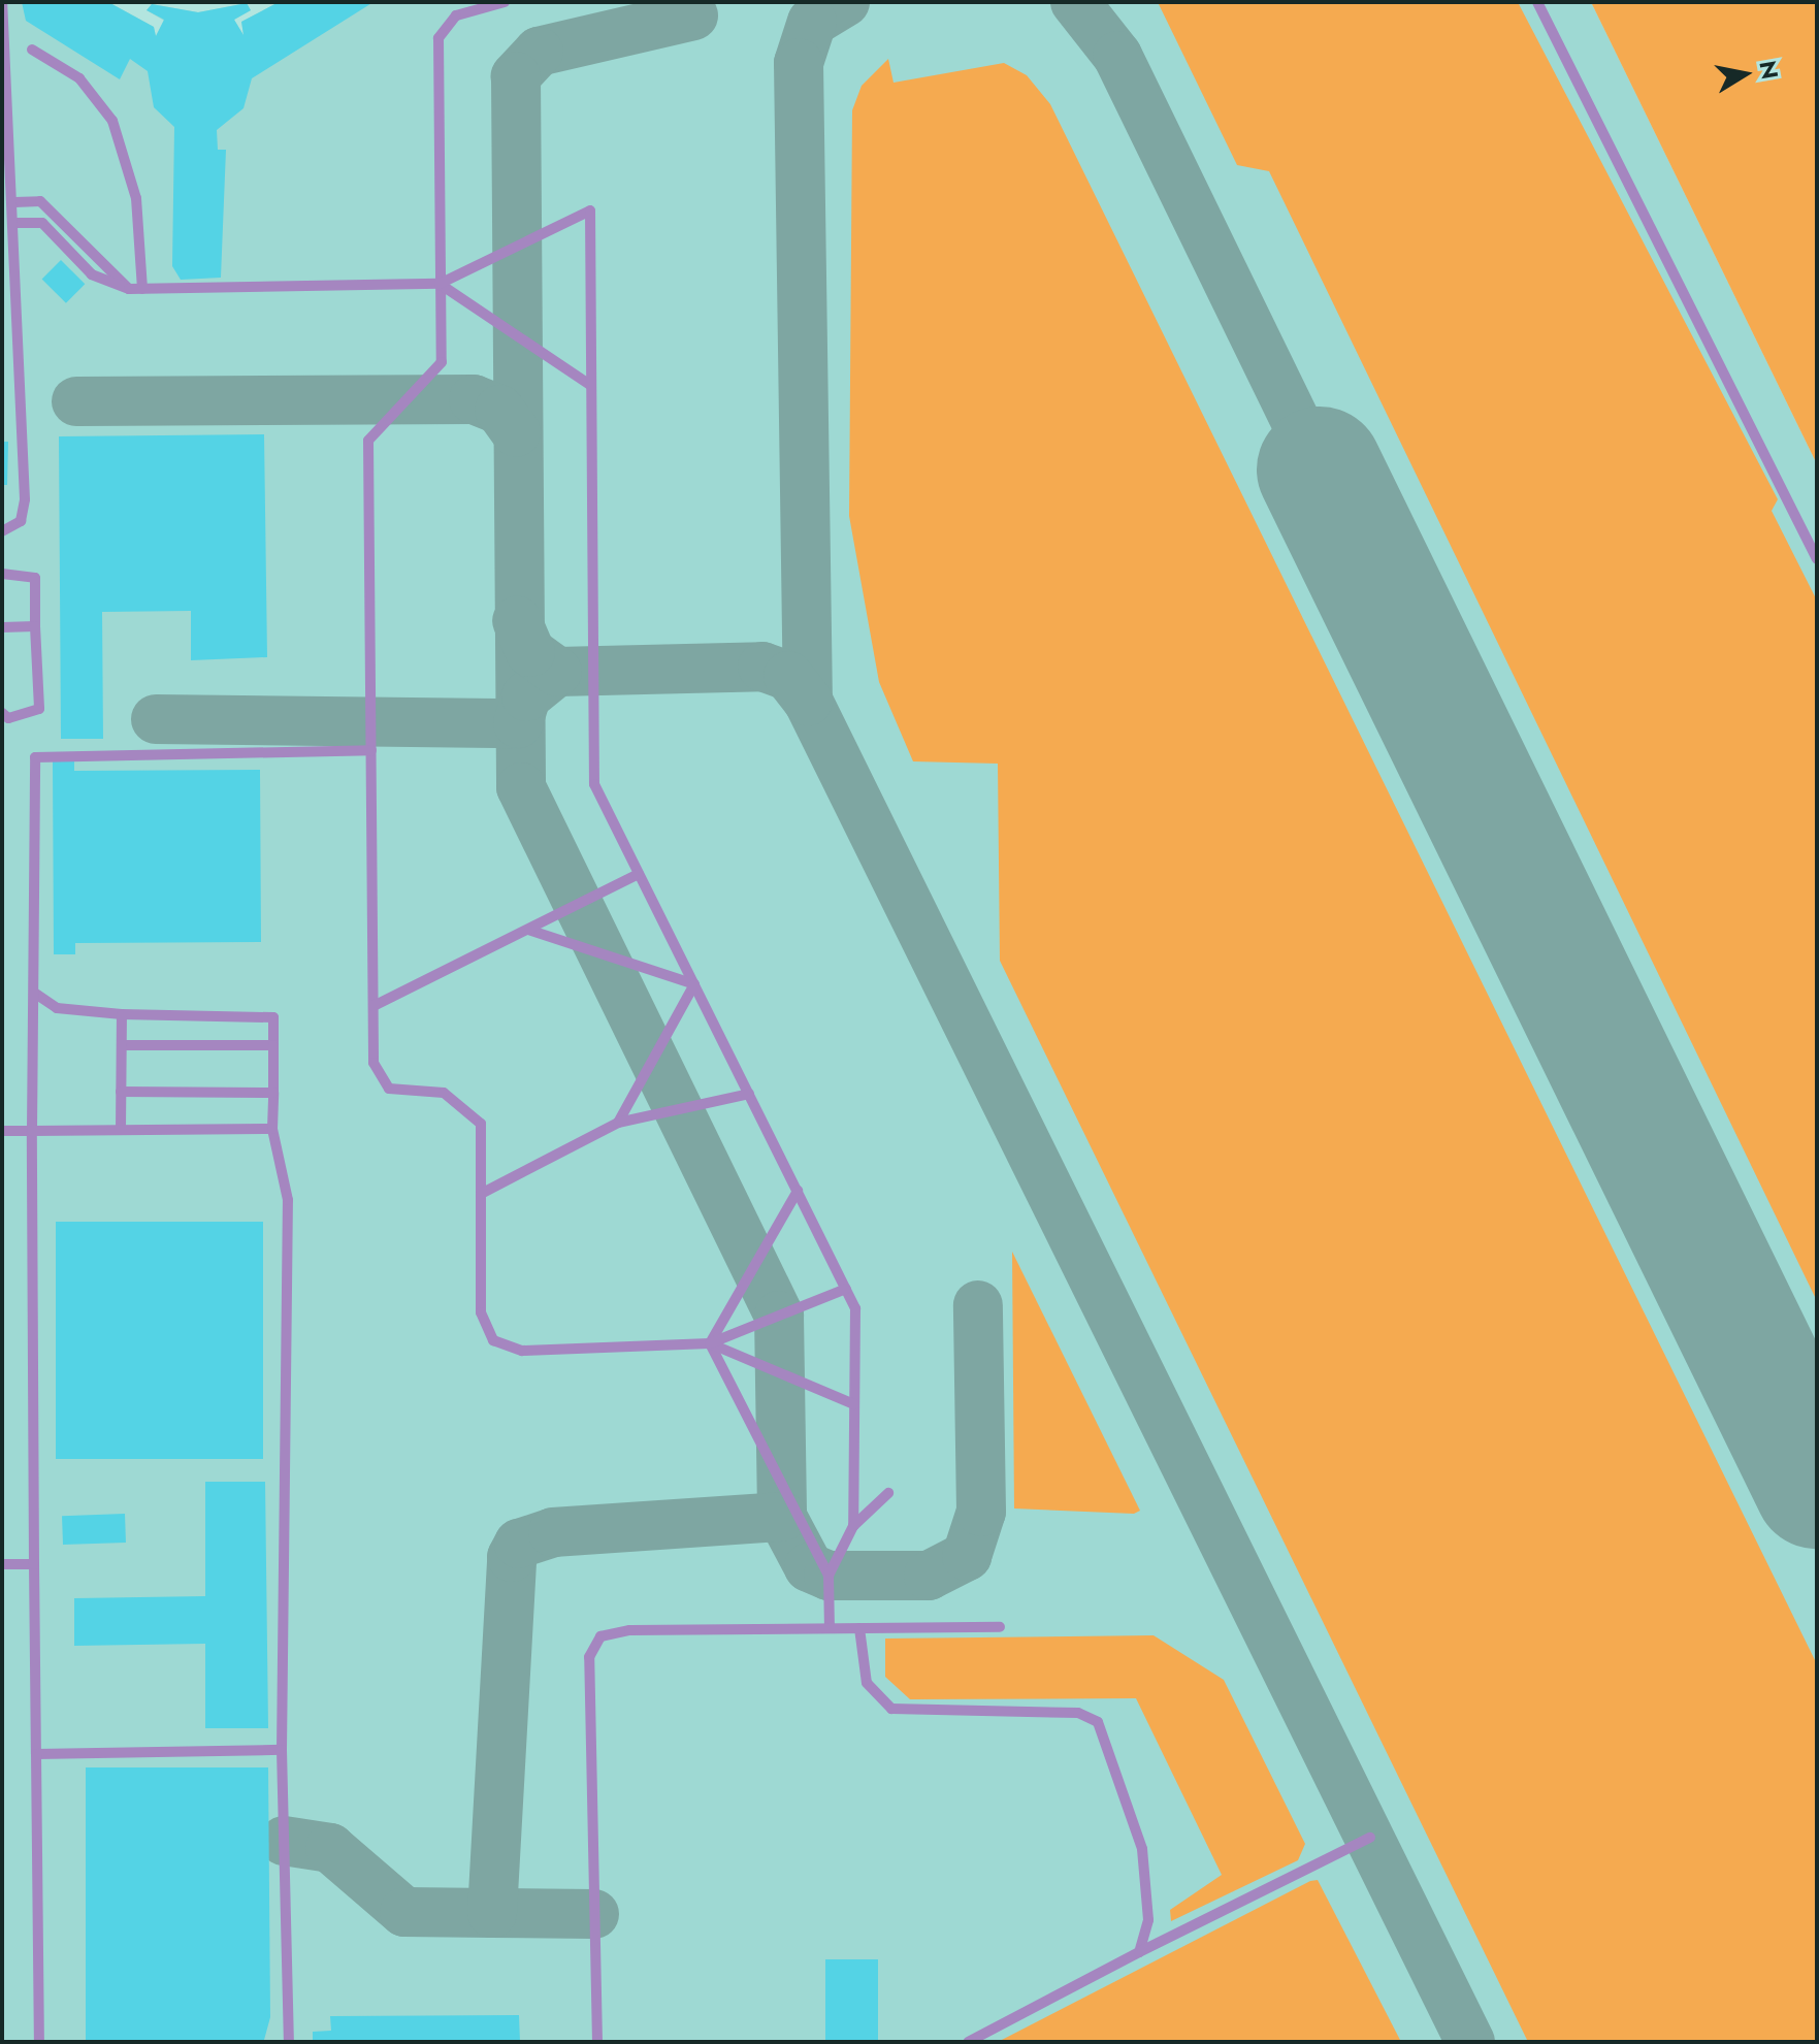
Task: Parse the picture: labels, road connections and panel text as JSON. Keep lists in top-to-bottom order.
{
  "north": "right"
}
